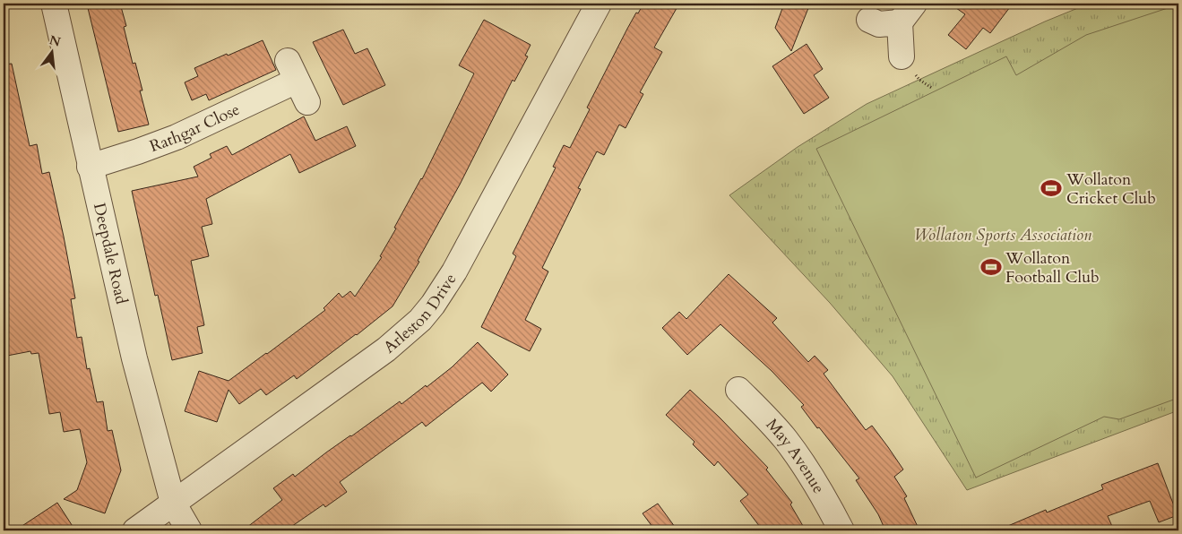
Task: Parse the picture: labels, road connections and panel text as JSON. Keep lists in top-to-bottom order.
{
  "streets": {
    "street": [
      "Rathgar Close",
      "Deepdale Road",
      "Arleston Drive",
      "May Avenue"
    ]
  },
  "crossings": [
    ["Rathgar Close", "Deepdale Road"],
    ["Deepdale Road", "Arleston Drive"]
  ],
  "parks": ["Wollaton Sports Association"],
  "places": {
    "sports": ["Wollaton Cricket Club", "Wollaton Football Club"]
  },
  "north": "top"
}
